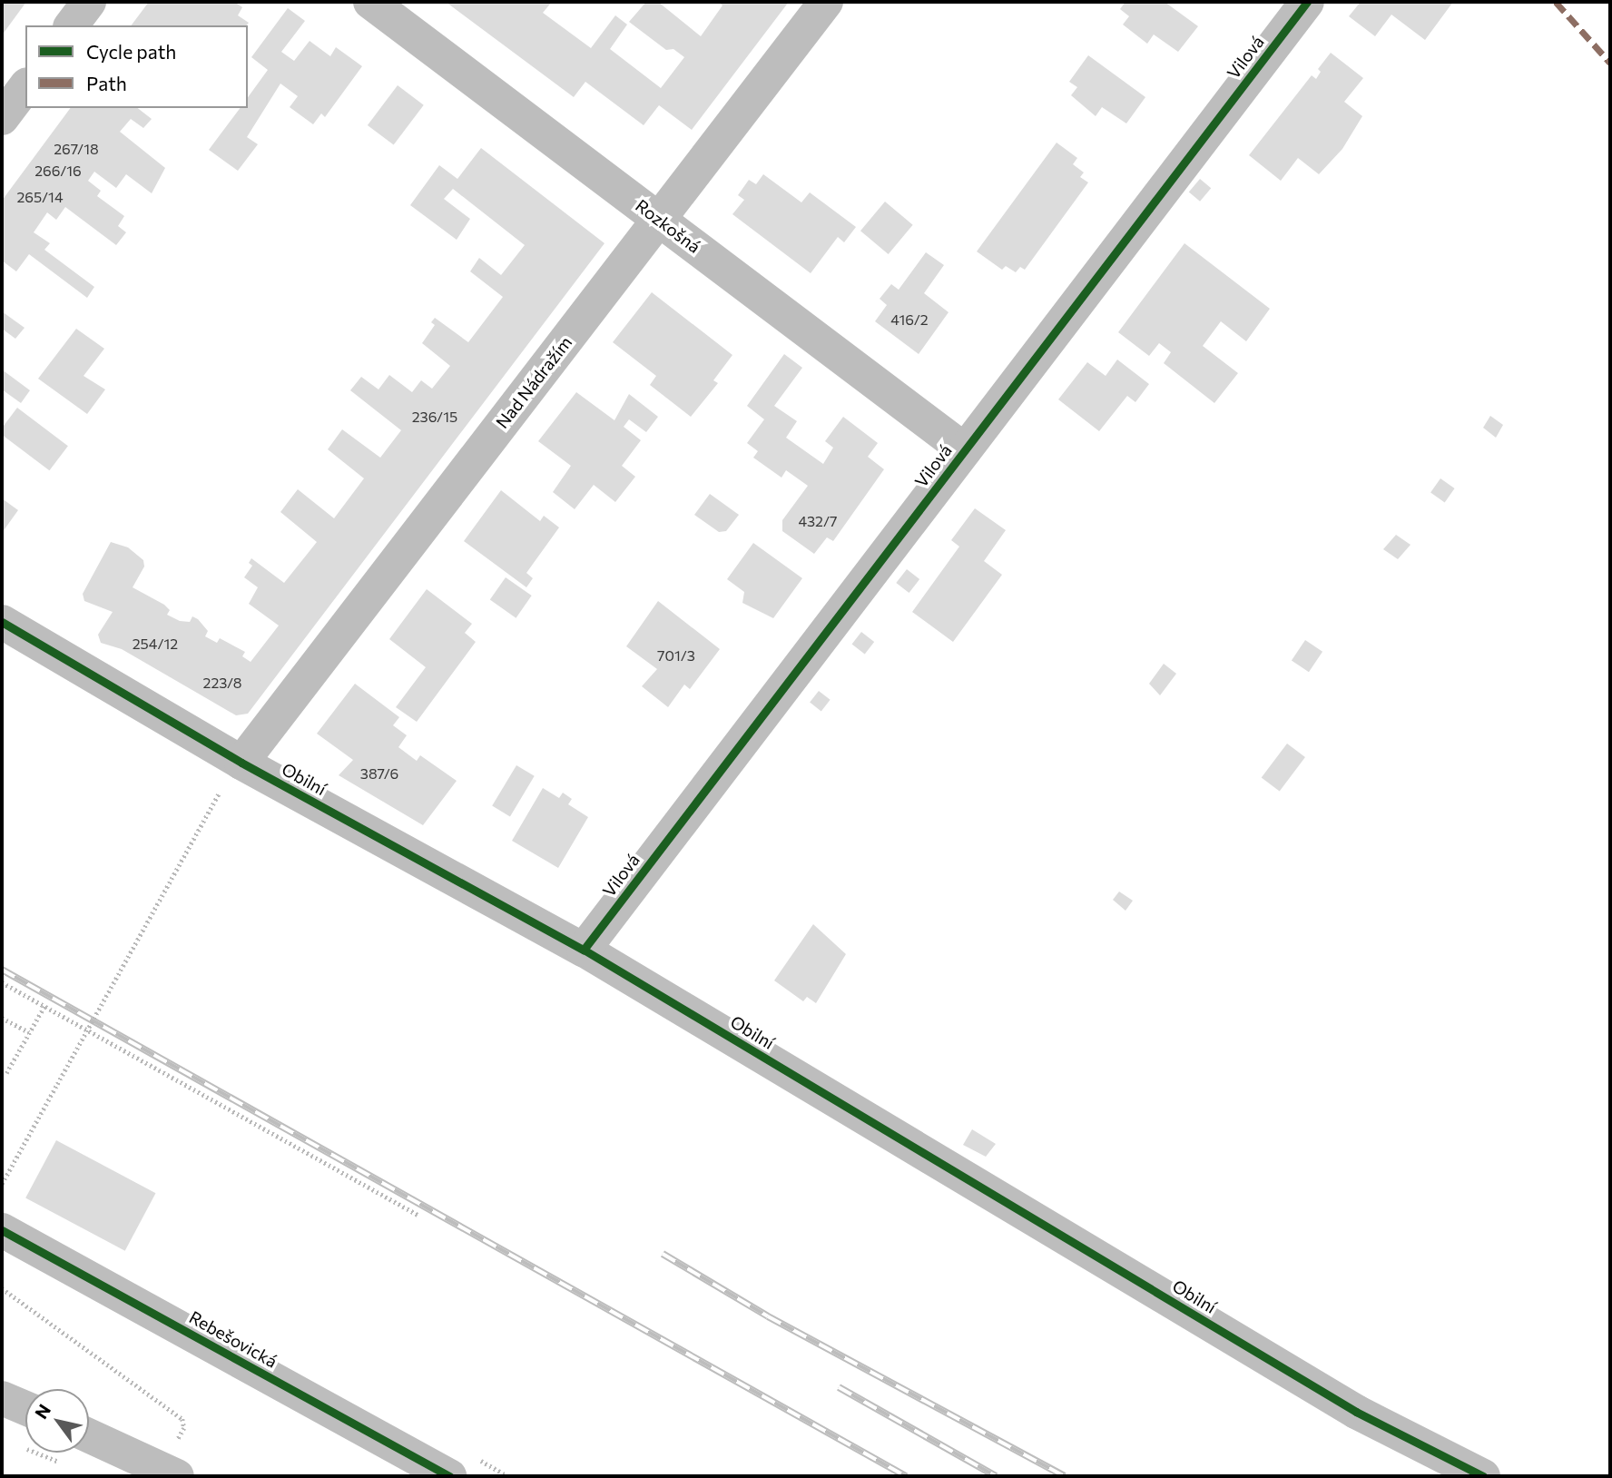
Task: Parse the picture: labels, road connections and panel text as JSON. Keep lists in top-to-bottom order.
{
  "streets": {
    "street": [
      "Vilová",
      "Rozkošná",
      "Nad Nádražím",
      "Obilní",
      "Rebešovická"
    ]
  },
  "crossings": [
    ["Vilová", "Rozkošná"],
    ["Vilová", "Obilní"],
    ["Rozkošná", "Nad Nádražím"],
    ["Nad Nádražím", "Obilní"]
  ],
  "house_numbers": [
    "267/18",
    "266/16",
    "265/14",
    "416/2",
    "236/15",
    "432/7",
    "254/12",
    "701/3",
    "223/8",
    "387/6"
  ],
  "legend": ["Cycle path", "Path"],
  "north": "top left"
}
